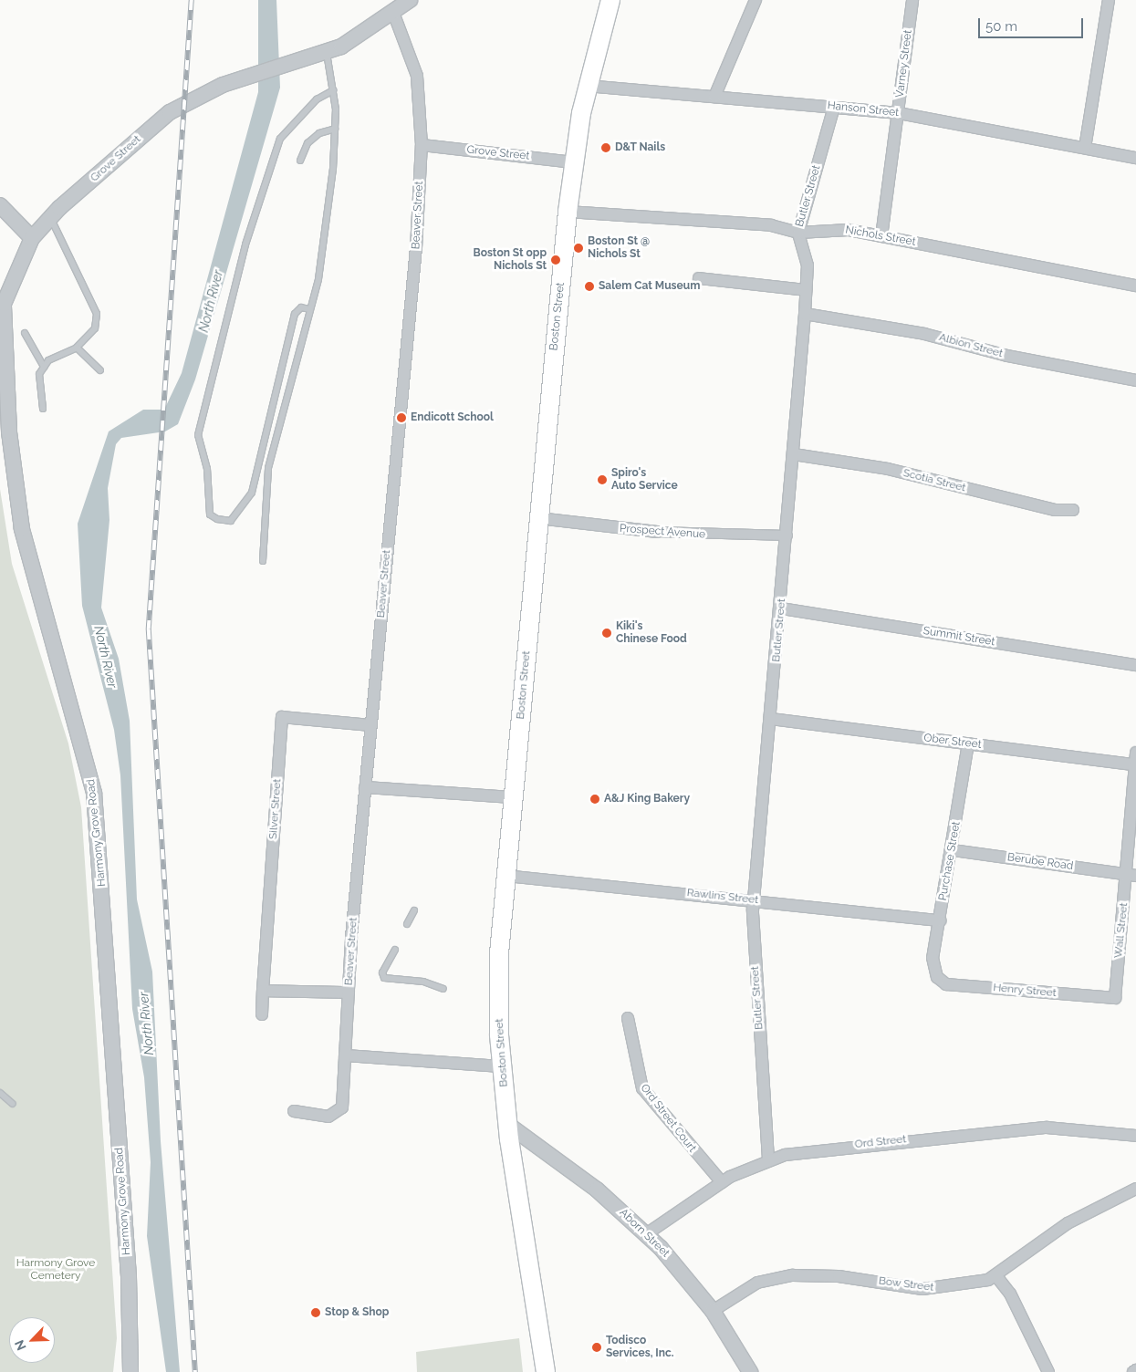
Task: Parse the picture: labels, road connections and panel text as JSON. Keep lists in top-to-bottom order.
{
  "streets": {
    "main road": ["Boston Street"],
    "street": [
      "Varney Street",
      "Hanson Street",
      "Grove Street",
      "Butler Street",
      "Beaver Street",
      "Nichols Street",
      "Albion Street",
      "Scotia Street",
      "Prospect Avenue",
      "Summit Street",
      "Ober Street",
      "Silver Street",
      "Harmony Grove Road",
      "Purchase Street",
      "Berube Road",
      "Rawlins Street",
      "Wall Street",
      "Henry Street",
      "Ord Street Court",
      "Ord Street",
      "Aborn Street",
      "Bow Street"
    ]
  },
  "crossings": [
    ["Varney Street", "Hanson Street"],
    ["Varney Street", "Nichols Street"],
    ["Hanson Street", "Butler Street"],
    ["Hanson Street", "Boston Street"],
    ["Grove Street", "Beaver Street"],
    ["Grove Street", "Boston Street"],
    ["Grove Street", "Harmony Grove Road"],
    ["Butler Street", "Nichols Street"],
    ["Butler Street", "Albion Street"],
    ["Butler Street", "Scotia Street"],
    ["Butler Street", "Prospect Avenue"],
    ["Butler Street", "Summit Street"],
    ["Butler Street", "Ober Street"],
    ["Butler Street", "Rawlins Street"],
    ["Butler Street", "Ord Street"],
    ["Beaver Street", "Silver Street"],
    ["Nichols Street", "Boston Street"],
    ["Boston Street", "Prospect Avenue"],
    ["Boston Street", "Rawlins Street"],
    ["Boston Street", "Aborn Street"],
    ["Ober Street", "Purchase Street"],
    ["Ober Street", "Wall Street"],
    ["Purchase Street", "Berube Road"],
    ["Purchase Street", "Rawlins Street"],
    ["Purchase Street", "Henry Street"],
    ["Berube Road", "Wall Street"],
    ["Wall Street", "Henry Street"],
    ["Ord Street Court", "Ord Street"],
    ["Ord Street", "Aborn Street"],
    ["Aborn Street", "Bow Street"]
  ],
  "water": ["North River"],
  "parks": ["Harmony Grove Cemetery"],
  "places": [
    "D&T Nails",
    "Boston St @ Nichols St",
    "Boston St opp Nichols St",
    "Salem Cat Museum",
    "Endicott School",
    "Spiro's Auto Service",
    "Kiki's Chinese Food",
    "A&J King Bakery",
    "Stop & Shop",
    "Todisco Services, Inc."
  ],
  "scale_bar": "50 m",
  "north": "bottom left"
}
